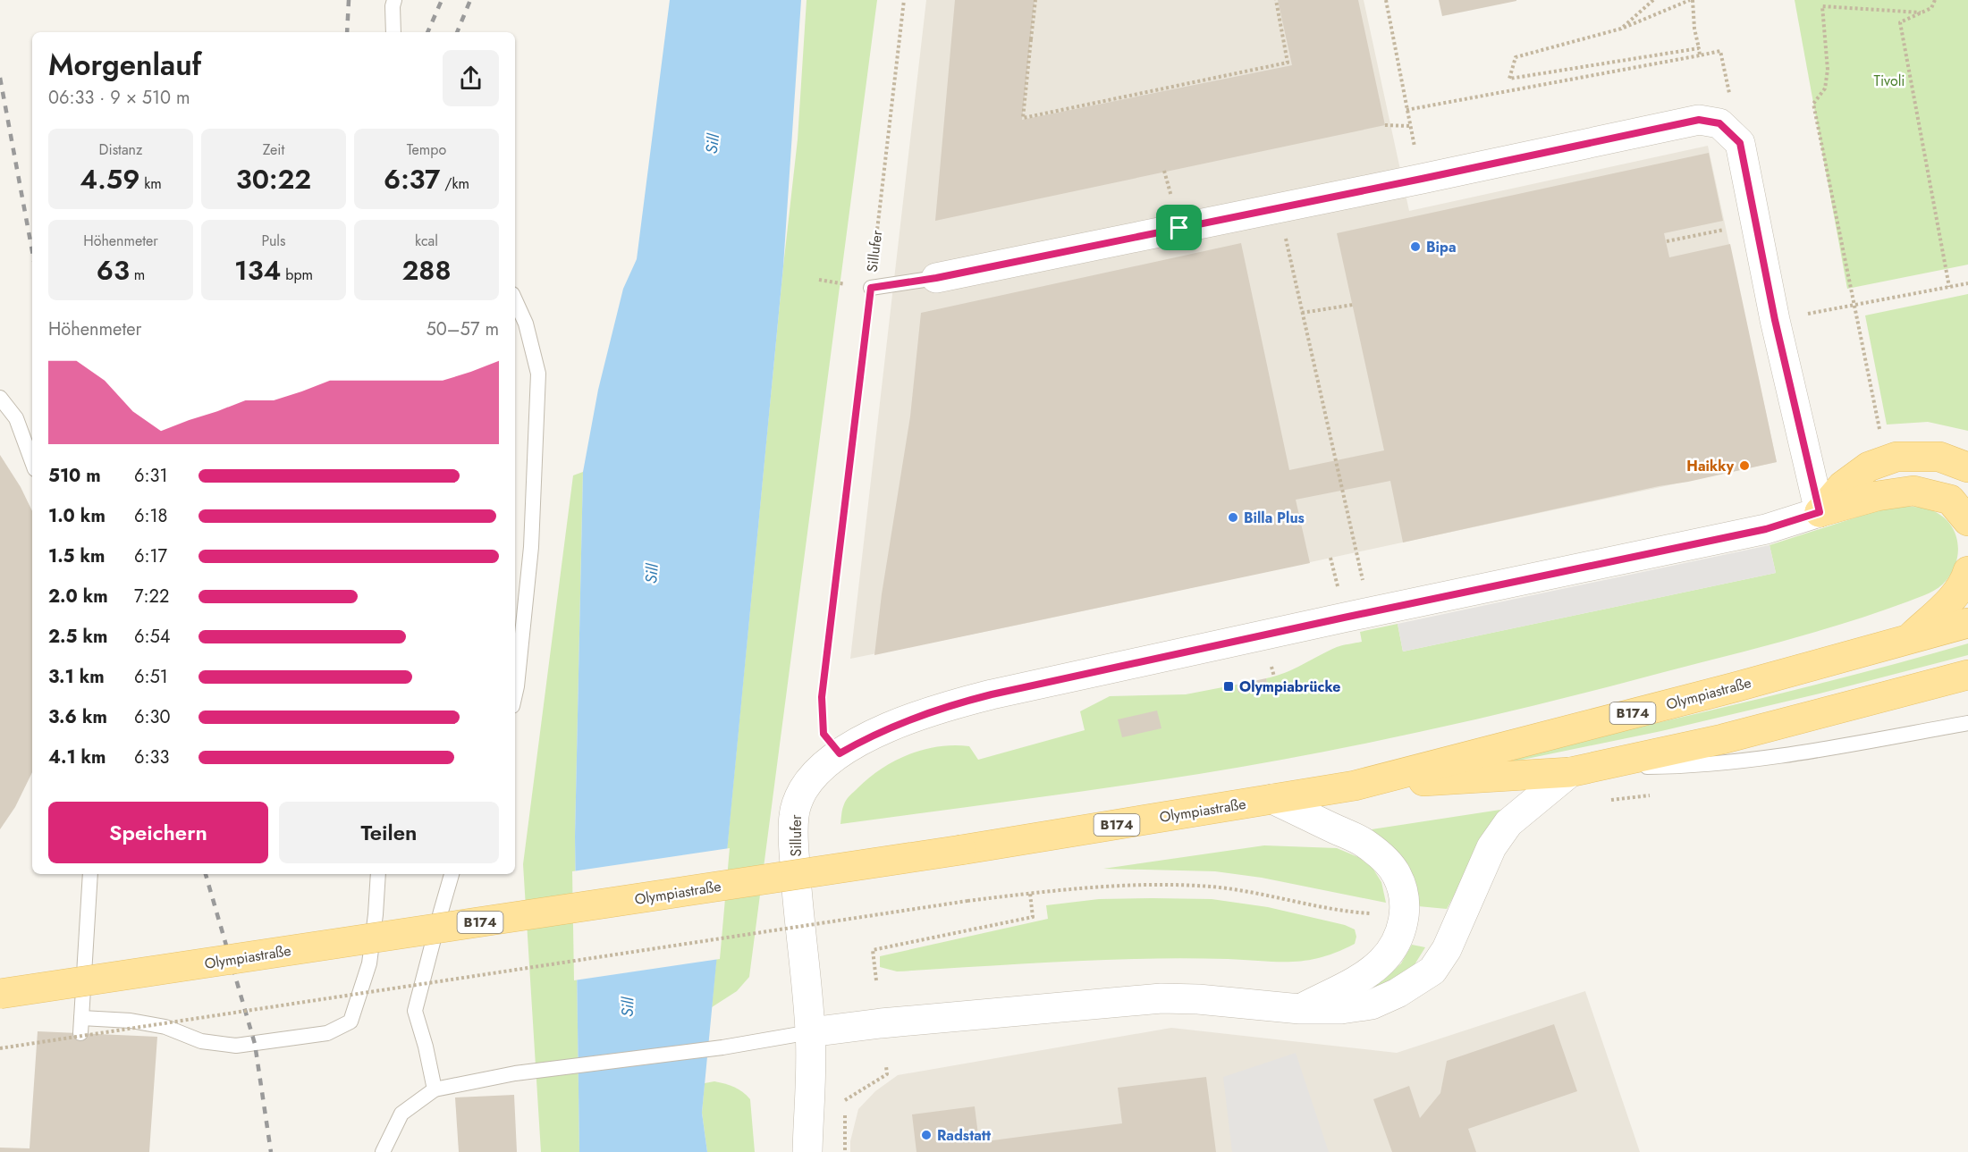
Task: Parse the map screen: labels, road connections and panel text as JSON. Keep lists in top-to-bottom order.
{
  "streets": {
    "main road": ["Olympiastraße", "B174"],
    "street": ["Sillufer"]
  },
  "water": ["Sill"],
  "parks": ["Tivoli"],
  "places": {
    "other": [
      "Bipa",
      "Haikky",
      "Billa Plus",
      "Radstatt"
    ],
    "transit": ["Olympiabrücke"]
  },
  "page": {
    "heading": ["Morgenlauf", "06:33 · 9 × 510 m"],
    "stats": [
      ["Distanz", "4.59 km"],
      ["Zeit", "30:22"],
      ["Tempo", "6:37 /km"],
      ["Höhenmeter", "63 m"],
      ["Puls", "134 bpm"],
      ["kcal", "288"]
    ],
    "chart": ["Höhenmeter", "50–57 m"],
    "list": [
      {
        "name": "510 m",
        "note": "6:31"
      },
      {
        "name": "1.0 km",
        "note": "6:18"
      },
      {
        "name": "1.5 km",
        "note": "6:17"
      },
      {
        "name": "2.0 km",
        "note": "7:22"
      },
      {
        "name": "2.5 km",
        "note": "6:54"
      },
      {
        "name": "3.1 km",
        "note": "6:51"
      },
      {
        "name": "3.6 km",
        "note": "6:30"
      },
      {
        "name": "4.1 km",
        "note": "6:33"
      }
    ],
    "buttons": ["Speichern", "Teilen"]
  }
}
